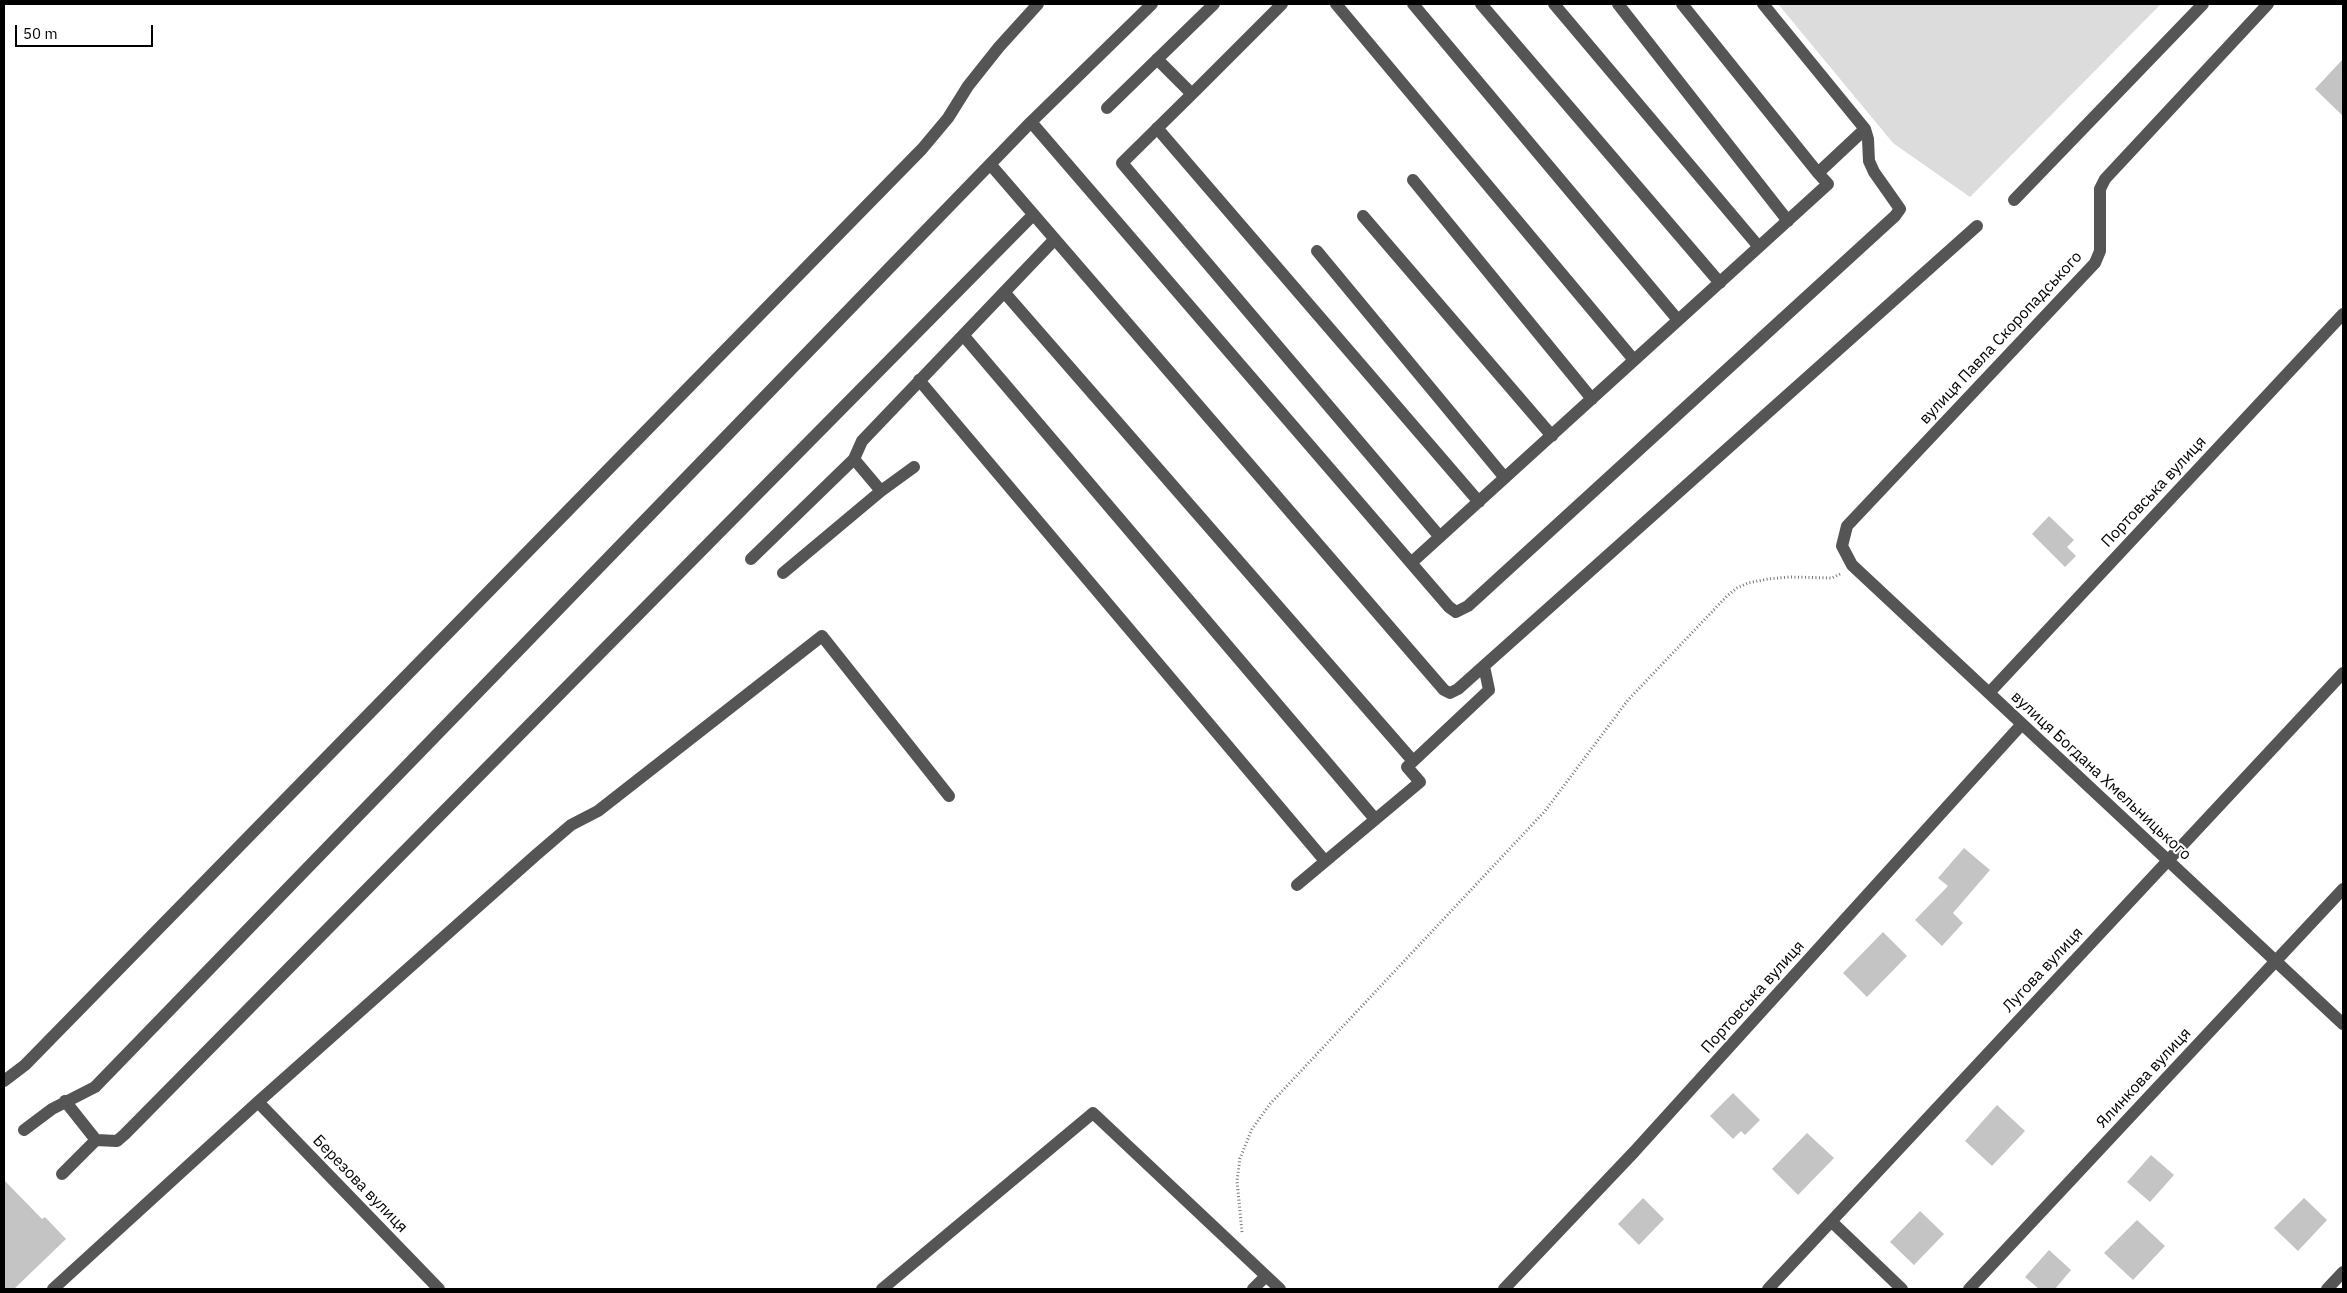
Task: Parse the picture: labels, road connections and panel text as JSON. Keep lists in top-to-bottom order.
{
  "streets": {
    "street": [
      "вулиця Павла Скоропадського",
      "Портовська вулиця",
      "вулиця Богдана Хмельницького",
      "Лугова вулиця",
      "Ялинкова вулиця",
      "Березова вулиця"
    ]
  },
  "crossings": [
    ["вулиця Павла Скоропадського", "вулиця Богдана Хмельницького"],
    ["Портовська вулиця", "вулиця Богдана Хмельницького"],
    ["вулиця Богдана Хмельницького", "Лугова вулиця"],
    ["вулиця Богдана Хмельницького", "Ялинкова вулиця"]
  ],
  "scale_bar": "50 m"
}
